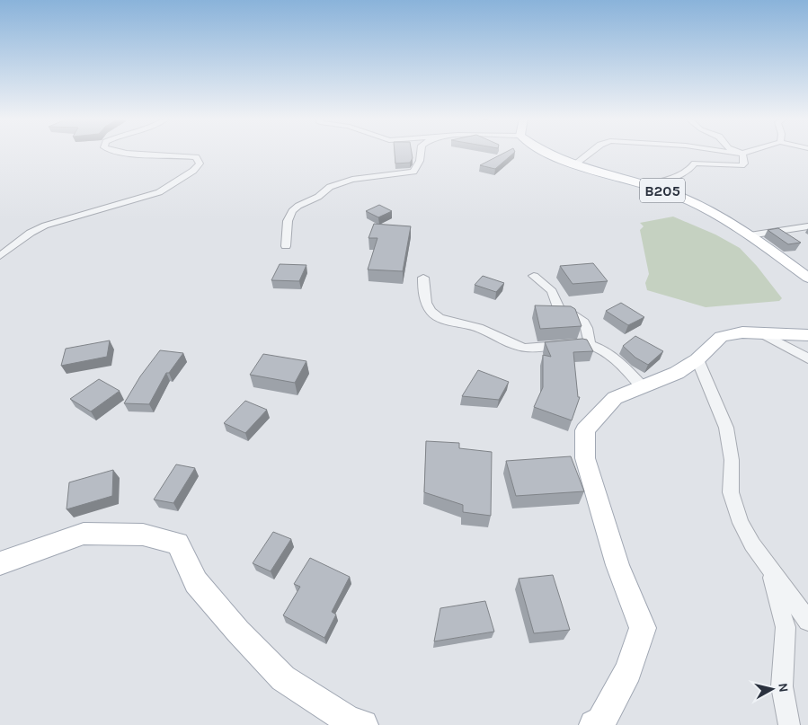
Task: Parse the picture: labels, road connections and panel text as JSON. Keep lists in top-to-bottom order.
{
  "streets": {
    "main road": ["B205"]
  },
  "north": "right"
}
